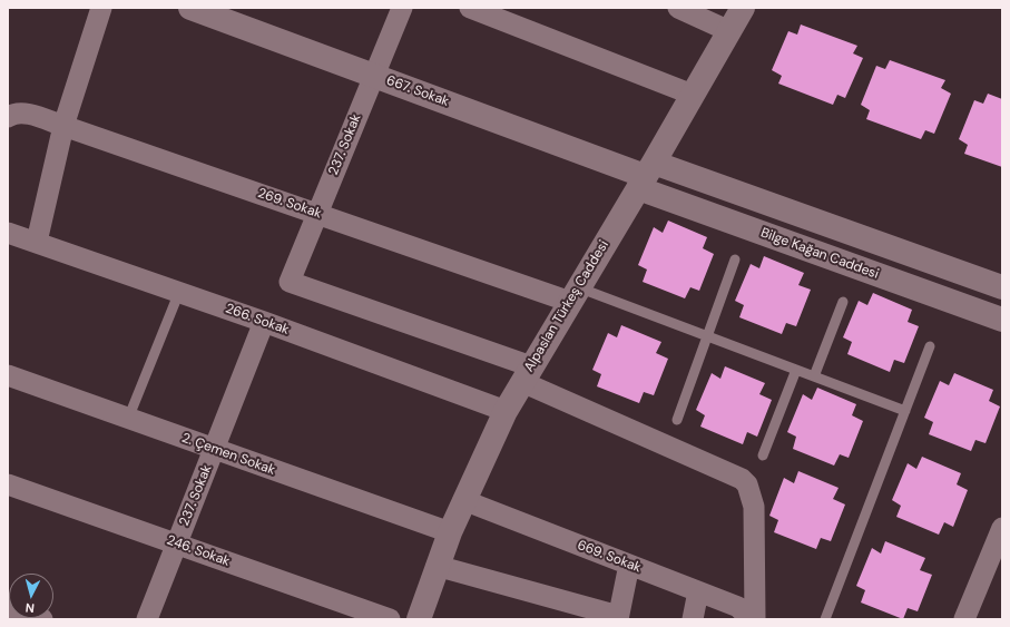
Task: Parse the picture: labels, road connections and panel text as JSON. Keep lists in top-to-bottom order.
{
  "streets": {
    "street": [
      "667. Sokak",
      "237. Sokak",
      "269. Sokak",
      "Bilge Kağan Caddesi",
      "Alpaslan Türkeş Caddesi",
      "266. Sokak",
      "2. Çemen Sokak",
      "246. Sokak",
      "669. Sokak"
    ]
  },
  "crossings": [
    ["667. Sokak", "237. Sokak"],
    ["667. Sokak", "Bilge Kağan Caddesi"],
    ["667. Sokak", "Alpaslan Türkeş Caddesi"],
    ["237. Sokak", "269. Sokak"],
    ["237. Sokak", "Alpaslan Türkeş Caddesi"],
    ["237. Sokak", "266. Sokak"],
    ["237. Sokak", "2. Çemen Sokak"],
    ["237. Sokak", "246. Sokak"],
    ["269. Sokak", "Alpaslan Türkeş Caddesi"],
    ["Bilge Kağan Caddesi", "Alpaslan Türkeş Caddesi"],
    ["Alpaslan Türkeş Caddesi", "266. Sokak"],
    ["Alpaslan Türkeş Caddesi", "2. Çemen Sokak"],
    ["Alpaslan Türkeş Caddesi", "669. Sokak"]
  ],
  "north": "bottom"
}
